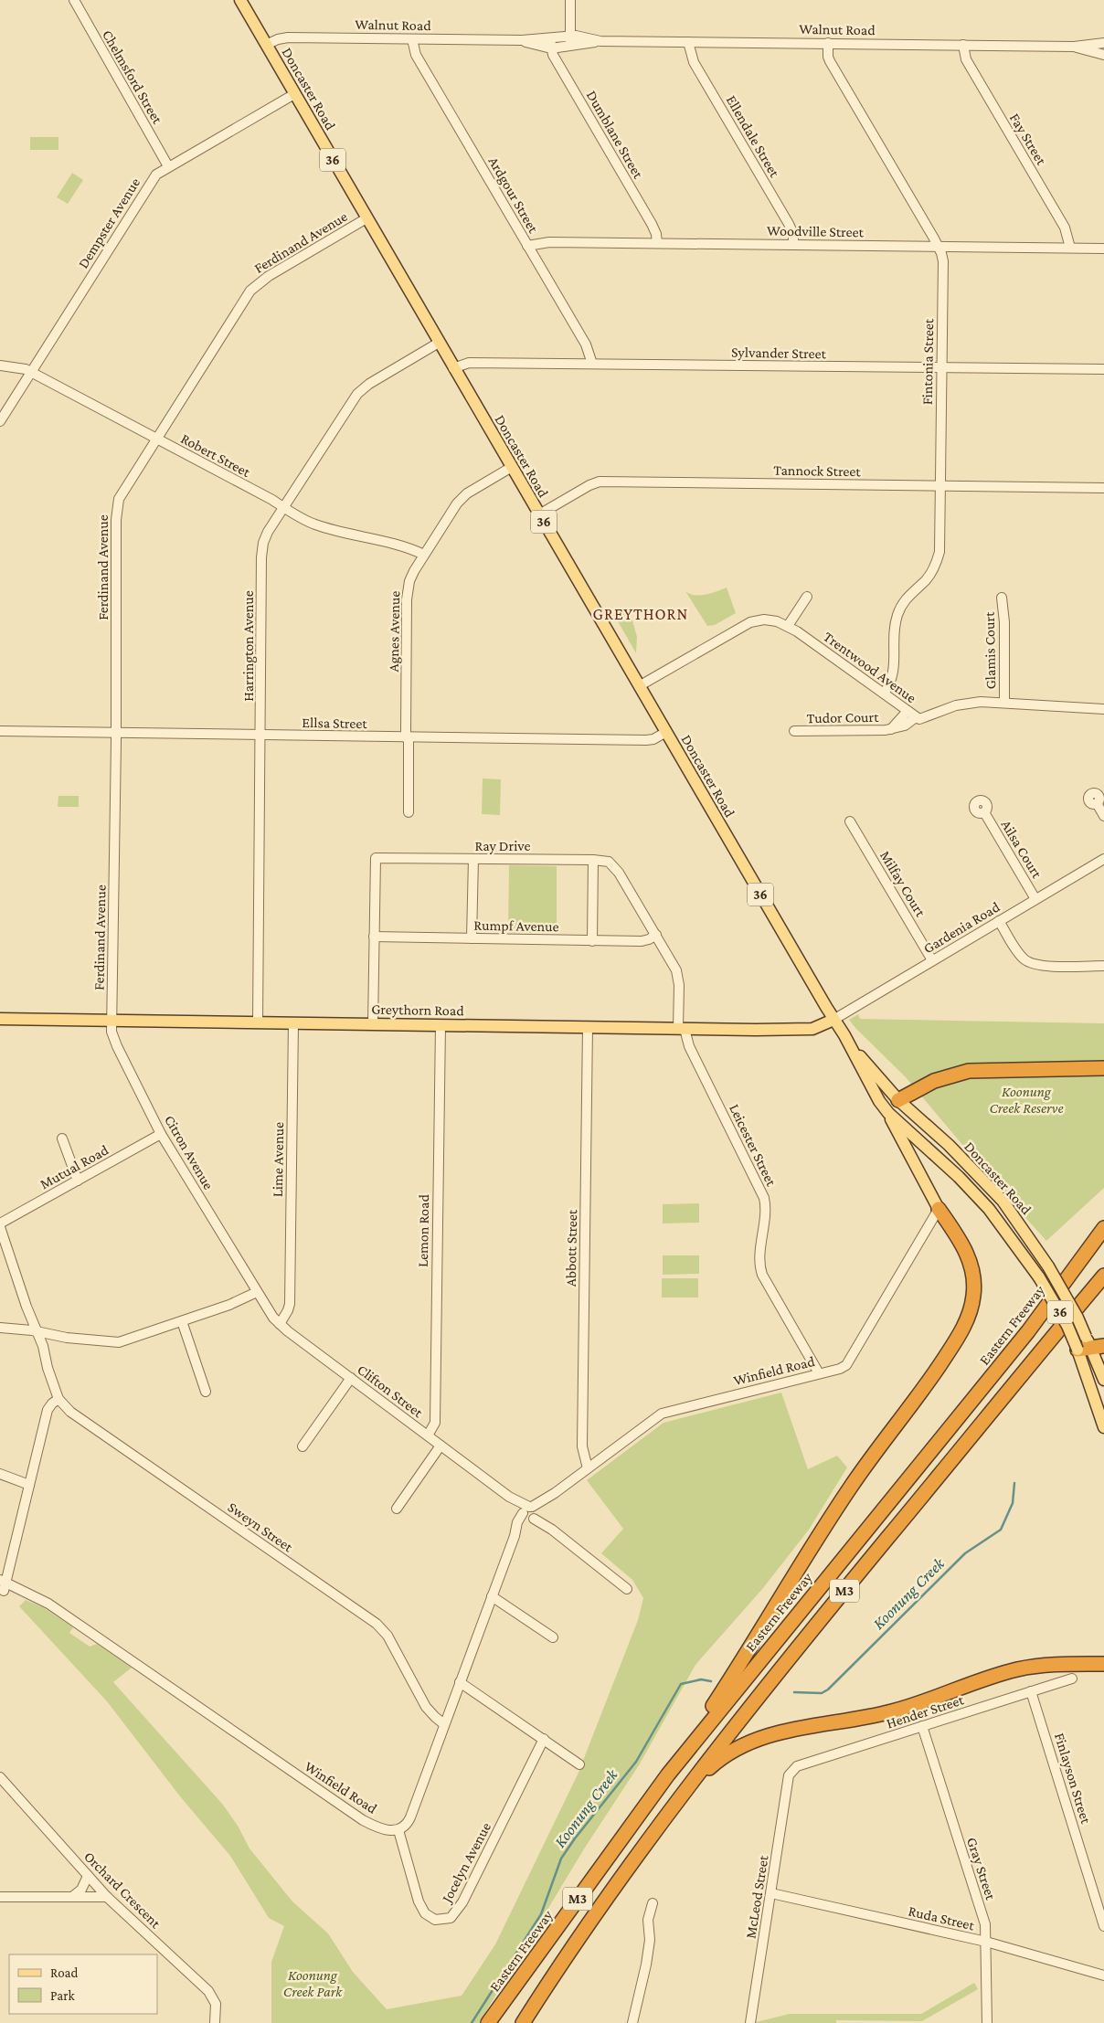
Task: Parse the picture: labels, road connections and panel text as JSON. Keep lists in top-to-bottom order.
{
  "streets": {
    "highway": ["36", "Eastern Freeway", "M3"],
    "main road": ["Doncaster Road", "Greythorn Road"],
    "street": [
      "Walnut Road",
      "Chelmsford Street",
      "Dumblane Street",
      "Ellendale Street",
      "Fay Street",
      "Ardgour Street",
      "Dempster Avenue",
      "Woodville Street",
      "Ferdinand Avenue",
      "Sylvander Street",
      "Fintonia Street",
      "Robert Street",
      "Tannock Street",
      "Agnes Avenue",
      "Harrington Avenue",
      "Glamis Court",
      "Trentwood Avenue",
      "Tudor Court",
      "Ellsa Street",
      "Ray Drive",
      "Ailsa Court",
      "Milfay Court",
      "Rumpf Avenue",
      "Gardenia Road",
      "Leicester Street",
      "Citron Avenue",
      "Lime Avenue",
      "Mutual Road",
      "Lemon Road",
      "Abbott Street",
      "Winfield Road",
      "Clifton Street",
      "Sweyn Street",
      "Hender Street",
      "Finlayson Street",
      "Jocelyn Avenue",
      "Gray Street",
      "Orchard Crescent",
      "McLeod Street",
      "Ruda Street"
    ]
  },
  "crossings": [
    ["Walnut Road", "Doncaster Road"],
    ["Walnut Road", "Dumblane Street"],
    ["Walnut Road", "Ellendale Street"],
    ["Walnut Road", "Fay Street"],
    ["Walnut Road", "Ardgour Street"],
    ["Walnut Road", "Fintonia Street"],
    ["Chelmsford Street", "Dempster Avenue"],
    ["Doncaster Road", "36"],
    ["Doncaster Road", "Dempster Avenue"],
    ["Doncaster Road", "Ferdinand Avenue"],
    ["Doncaster Road", "Sylvander Street"],
    ["Doncaster Road", "Tannock Street"],
    ["Doncaster Road", "Agnes Avenue"],
    ["Doncaster Road", "Harrington Avenue"],
    ["Doncaster Road", "Trentwood Avenue"],
    ["Doncaster Road", "Ellsa Street"],
    ["Doncaster Road", "Gardenia Road"],
    ["Doncaster Road", "Greythorn Road"],
    ["Doncaster Road", "Winfield Road"],
    ["Dumblane Street", "Woodville Street"],
    ["Ellendale Street", "Woodville Street"],
    ["Fay Street", "Woodville Street"],
    ["36", "Eastern Freeway"],
    ["36", "Winfield Road"],
    ["Ardgour Street", "Woodville Street"],
    ["Ardgour Street", "Sylvander Street"],
    ["Dempster Avenue", "Robert Street"],
    ["Woodville Street", "Fintonia Street"],
    ["Ferdinand Avenue", "Robert Street"],
    ["Ferdinand Avenue", "Ellsa Street"],
    ["Ferdinand Avenue", "Greythorn Road"],
    ["Ferdinand Avenue", "Citron Avenue"],
    ["Sylvander Street", "Fintonia Street"],
    ["Fintonia Street", "Tannock Street"],
    ["Fintonia Street", "Trentwood Avenue"],
    ["Robert Street", "Agnes Avenue"],
    ["Robert Street", "Harrington Avenue"],
    ["Agnes Avenue", "Ellsa Street"],
    ["Harrington Avenue", "Ellsa Street"],
    ["Harrington Avenue", "Greythorn Road"],
    ["Glamis Court", "Trentwood Avenue"],
    ["Trentwood Avenue", "Tudor Court"],
    ["Ray Drive", "Rumpf Avenue"],
    ["Ray Drive", "Greythorn Road"],
    ["Ray Drive", "Leicester Street"],
    ["Ailsa Court", "Gardenia Road"],
    ["Milfay Court", "Gardenia Road"],
    ["Gardenia Road", "Greythorn Road"],
    ["Greythorn Road", "Leicester Street"],
    ["Greythorn Road", "Citron Avenue"],
    ["Greythorn Road", "Lime Avenue"],
    ["Greythorn Road", "Lemon Road"],
    ["Greythorn Road", "Abbott Street"],
    ["Leicester Street", "Winfield Road"],
    ["Citron Avenue", "Mutual Road"],
    ["Citron Avenue", "Clifton Street"],
    ["Lime Avenue", "Clifton Street"],
    ["Mutual Road", "Sweyn Street"],
    ["Lemon Road", "Clifton Street"],
    ["Abbott Street", "Winfield Road"],
    ["Winfield Road", "Clifton Street"],
    ["Winfield Road", "Sweyn Street"],
    ["Winfield Road", "Jocelyn Avenue"],
    ["Hender Street", "Finlayson Street"],
    ["Hender Street", "Gray Street"],
    ["Hender Street", "McLeod Street"],
    ["Gray Street", "Ruda Street"],
    ["McLeod Street", "Ruda Street"]
  ],
  "districts": ["GREYTHORN"],
  "water": ["Koonung Creek"],
  "parks": ["Koonung Creek Reserve", "Koonung Creek Park"],
  "legend": ["Road", "Park"]
}
